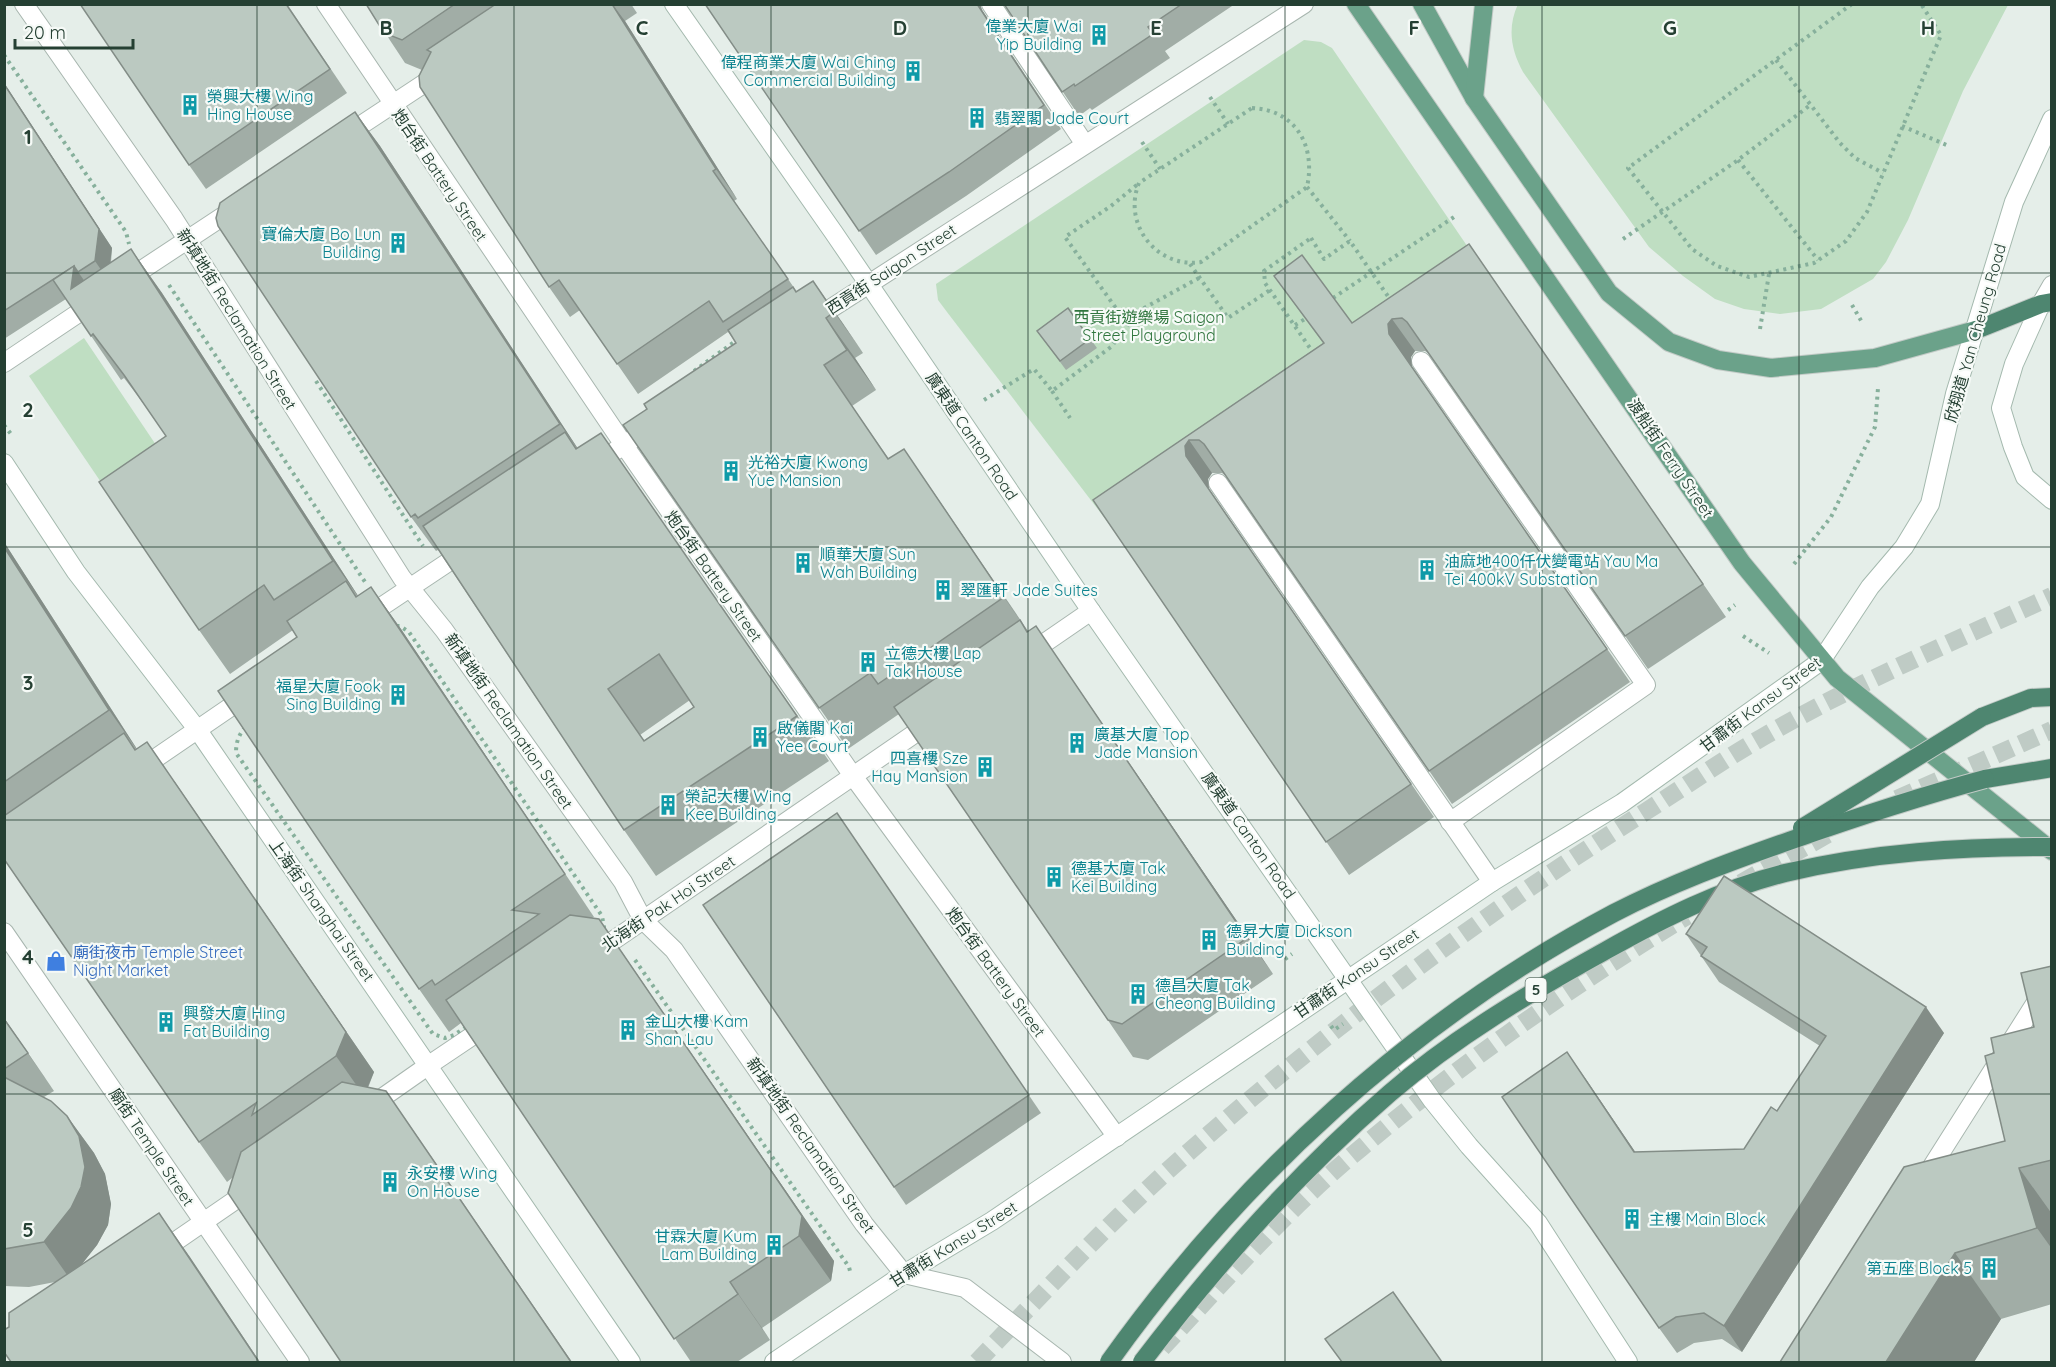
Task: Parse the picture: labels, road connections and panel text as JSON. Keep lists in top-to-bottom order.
{
  "streets": {
    "highway": ["5"],
    "main road": ["渡船街 Ferry Street"],
    "street": [
      "炮台街 Battery Street",
      "西貢街 Saigon Street",
      "新填地街 Reclamation Street",
      "欣翔道 Yan Cheung Road",
      "廣東道 Canton Road",
      "甘肅街 Kansu Street",
      "北海街 Pak Hoi Street",
      "上海街 Shanghai Street",
      "廟街 Temple Street"
    ]
  },
  "crossings": [
    ["炮台街 Battery Street", "甘肅街 Kansu Street"],
    ["炮台街 Battery Street", "北海街 Pak Hoi Street"],
    ["西貢街 Saigon Street", "廣東道 Canton Road"],
    ["新填地街 Reclamation Street", "甘肅街 Kansu Street"],
    ["新填地街 Reclamation Street", "北海街 Pak Hoi Street"],
    ["欣翔道 Yan Cheung Road", "甘肅街 Kansu Street"],
    ["廣東道 Canton Road", "甘肅街 Kansu Street"],
    ["渡船街 Ferry Street", "甘肅街 Kansu Street"]
  ],
  "parks": ["西貢街遊樂場 Saigon Street Playground"],
  "places": {
    "building": [
      "偉業大廈 Wai Yip Building",
      "偉程商業大廈 Wai Ching Commercial Building",
      "榮興大樓 Wing Hing House",
      "翡翠閣 Jade Court",
      "寶倫大廈 Bo Lun Building",
      "光裕大廈 Kwong Yue Mansion",
      "順華大廈 Sun Wah Building",
      "油麻地400仟伏變電站 Yau Ma Tei 400kV Substation",
      "翠匯軒 Jade Suites",
      "立德大樓 Lap Tak House",
      "福星大廈 Fook Sing Building",
      "啟儀閣 Kai Yee Court",
      "廣基大廈 Top Jade Mansion",
      "四喜樓 Sze Hay Mansion",
      "榮記大樓 Wing Kee Building",
      "德基大廈 Tak Kei Building",
      "德昇大廈 Dickson Building",
      "德昌大廈 Tak Cheong Building",
      "興發大廈 Hing Fat Building",
      "金山大樓 Kam Shan Lau",
      "永安樓 Wing On House",
      "主樓 Main Block",
      "甘霖大廈 Kum Lam Building",
      "第五座 Block 5"
    ],
    "shop": ["廟街夜市 Temple Street Night Market"]
  },
  "scale_bar": "20 m",
  "grid": {
    "columns": [
      "B",
      "C",
      "D",
      "E",
      "F",
      "G",
      "H"
    ],
    "rows": [
      "1",
      "2",
      "3",
      "4",
      "5"
    ]
  }
}
